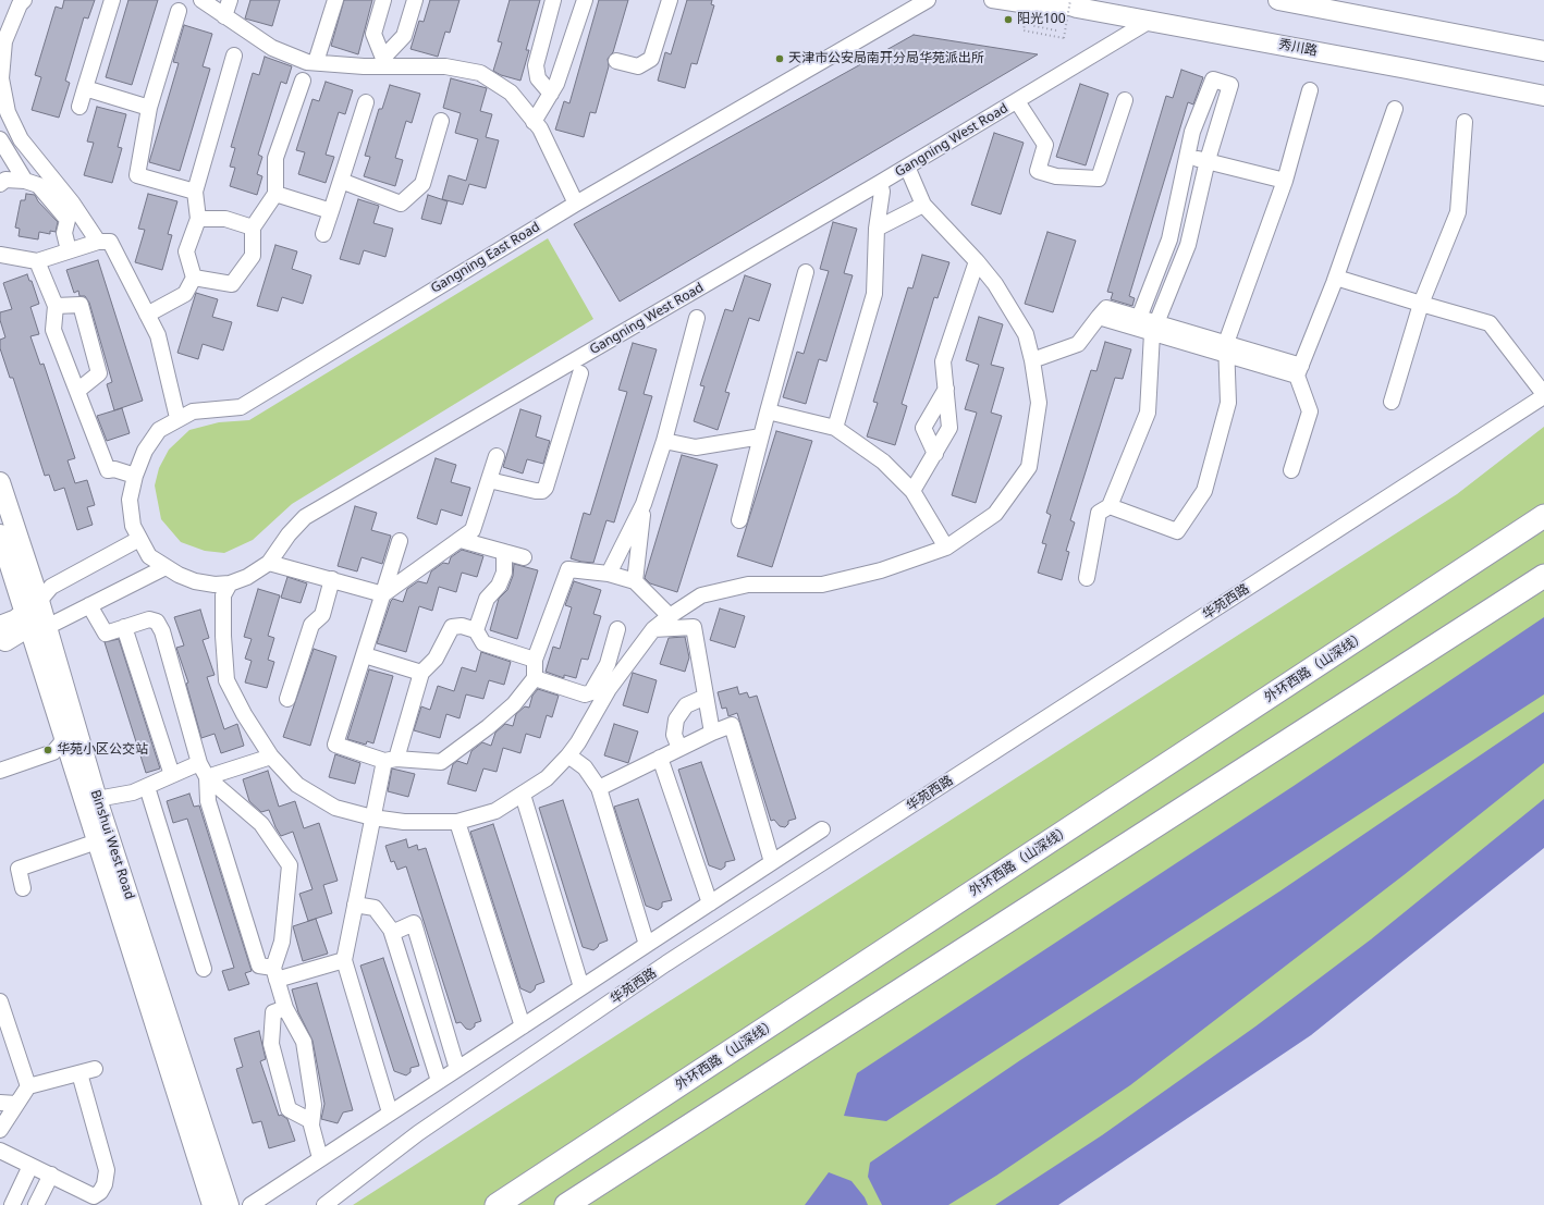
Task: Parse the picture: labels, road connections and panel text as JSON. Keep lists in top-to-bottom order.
{
  "streets": {
    "highway": ["外环西路（山深线）"],
    "main road": ["秀川路", "Binshui West Road"],
    "street": ["Gangning West Road", "Gangning East Road", "华苑西路"]
  },
  "crossings": [
    ["秀川路", "Gangning West Road"],
    ["Gangning West Road", "Gangning East Road"]
  ],
  "places": ["阳光100", "天津市公安局南开分局华苑派出所", "华苑小区公交站"]
}
